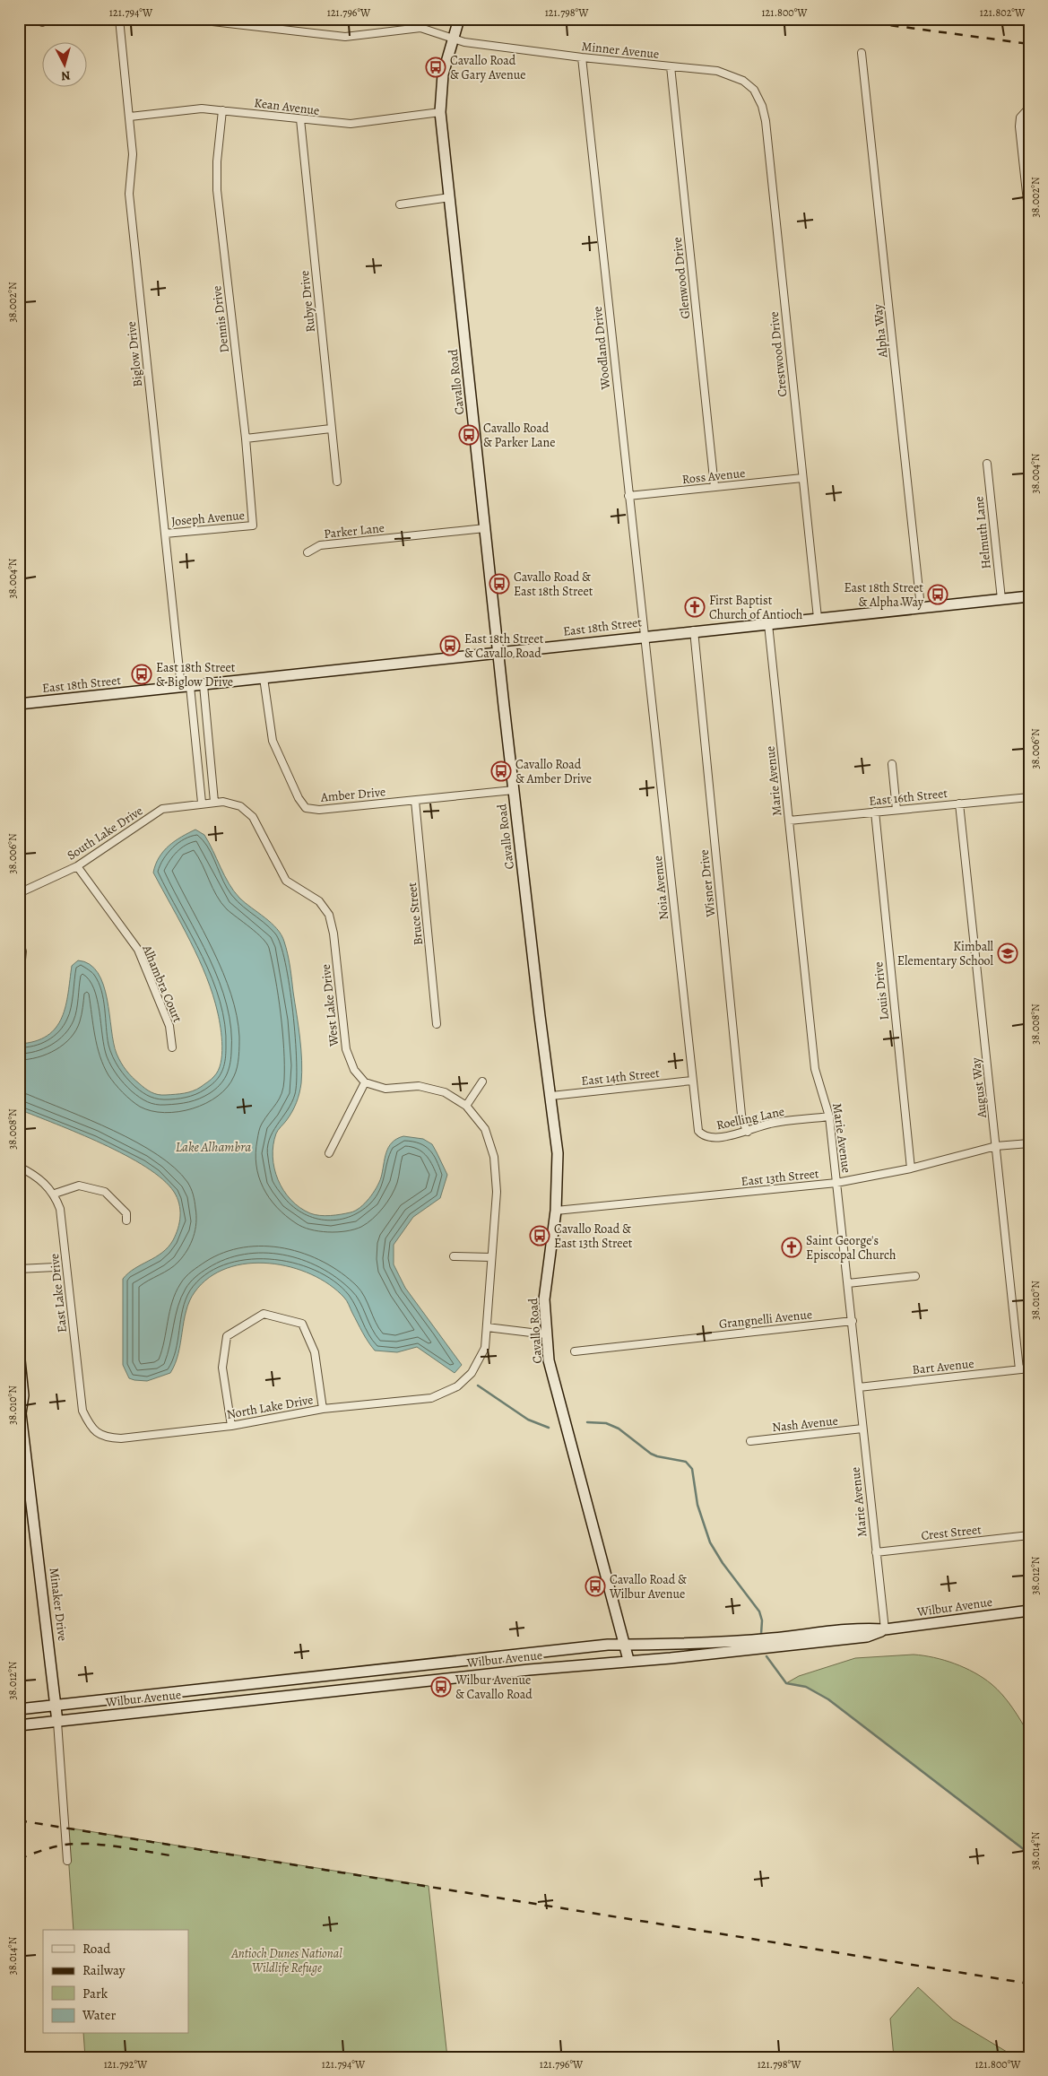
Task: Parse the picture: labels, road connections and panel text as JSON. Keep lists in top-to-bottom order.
{
  "streets": {
    "main road": [
      "Cavallo Road",
      "East 18th Street",
      "Minaker Drive",
      "Wilbur Avenue"
    ],
    "street": [
      "Minner Avenue",
      "Kean Avenue",
      "Glenwood Drive",
      "Rubye Drive",
      "Dennis Drive",
      "Alpha Way",
      "Woodland Drive",
      "Biglow Drive",
      "Crestwood Drive",
      "Ross Avenue",
      "Joseph Avenue",
      "Parker Lane",
      "Helmuth Lane",
      "Marie Avenue",
      "Amber Drive",
      "East 16th Street",
      "South Lake Drive",
      "Wisner Drive",
      "Noia Avenue",
      "Bruce Street",
      "Alhambra Court",
      "Louis Drive",
      "West Lake Drive",
      "East 14th Street",
      "August Way",
      "Roelling Lane",
      "East 13th Street",
      "East Lake Drive",
      "Grangnelli Avenue",
      "Bart Avenue",
      "North Lake Drive",
      "Nash Avenue",
      "Crest Street"
    ]
  },
  "crossings": [
    ["Minner Avenue", "Glenwood Drive"],
    ["Minner Avenue", "Woodland Drive"],
    ["Minner Avenue", "Crestwood Drive"],
    ["Minner Avenue", "Cavallo Road"],
    ["Kean Avenue", "Rubye Drive"],
    ["Kean Avenue", "Dennis Drive"],
    ["Kean Avenue", "Biglow Drive"],
    ["Kean Avenue", "Cavallo Road"],
    ["Glenwood Drive", "Ross Avenue"],
    ["Dennis Drive", "Joseph Avenue"],
    ["Alpha Way", "East 18th Street"],
    ["Woodland Drive", "Ross Avenue"],
    ["Woodland Drive", "East 18th Street"],
    ["Woodland Drive", "Noia Avenue"],
    ["Biglow Drive", "Joseph Avenue"],
    ["Biglow Drive", "East 18th Street"],
    ["Biglow Drive", "South Lake Drive"],
    ["Biglow Drive", "West Lake Drive"],
    ["Crestwood Drive", "Ross Avenue"],
    ["Crestwood Drive", "East 18th Street"],
    ["Cavallo Road", "Parker Lane"],
    ["Cavallo Road", "East 18th Street"],
    ["Cavallo Road", "Amber Drive"],
    ["Cavallo Road", "East 14th Street"],
    ["Cavallo Road", "East 13th Street"],
    ["Cavallo Road", "Wilbur Avenue"],
    ["Helmuth Lane", "East 18th Street"],
    ["East 18th Street", "Marie Avenue"],
    ["East 18th Street", "Amber Drive"],
    ["East 18th Street", "Wisner Drive"],
    ["East 18th Street", "Noia Avenue"],
    ["Marie Avenue", "East 16th Street"],
    ["Marie Avenue", "Roelling Lane"],
    ["Marie Avenue", "East 13th Street"],
    ["Marie Avenue", "Grangnelli Avenue"],
    ["Marie Avenue", "Bart Avenue"],
    ["Marie Avenue", "Nash Avenue"],
    ["Marie Avenue", "Crest Street"],
    ["Marie Avenue", "Wilbur Avenue"],
    ["Amber Drive", "Bruce Street"],
    ["East 16th Street", "Louis Drive"],
    ["East 16th Street", "August Way"],
    ["South Lake Drive", "Alhambra Court"],
    ["South Lake Drive", "West Lake Drive"],
    ["Wisner Drive", "Roelling Lane"],
    ["Noia Avenue", "East 14th Street"],
    ["Noia Avenue", "Roelling Lane"],
    ["Louis Drive", "East 13th Street"],
    ["August Way", "East 13th Street"],
    ["August Way", "Bart Avenue"],
    ["East Lake Drive", "North Lake Drive"],
    ["Minaker Drive", "Wilbur Avenue"]
  ],
  "water": ["Lake Alhambra"],
  "parks": ["Antioch Dunes National Wildlife Refuge"],
  "places": {
    "bus stop": [
      "Cavallo Road & Gary Avenue",
      "Cavallo Road & Parker Lane",
      "Cavallo Road & East 18th Street",
      "East 18th Street & Alpha Way",
      "East 18th Street & Cavallo Road",
      "East 18th Street & Biglow Drive",
      "Cavallo Road & Amber Drive",
      "Cavallo Road & East 13th Street",
      "Cavallo Road & Wilbur Avenue",
      "Wilbur Avenue & Cavallo Road"
    ],
    "church": ["First Baptist Church of Antioch", "Saint George's Episcopal Church"],
    "school or university": ["Kimball Elementary School"]
  },
  "legend": [
    "Road",
    "Railway",
    "Park",
    "Water"
  ],
  "north": "bottom",
  "coordinates": [
    "121.794°W",
    "121.796°W",
    "121.798°W",
    "121.800°W",
    "121.802°W",
    "38.002°N",
    "38.004°N",
    "38.006°N",
    "38.008°N",
    "38.010°N",
    "38.012°N",
    "38.014°N",
    "121.792°W"
  ]
}
